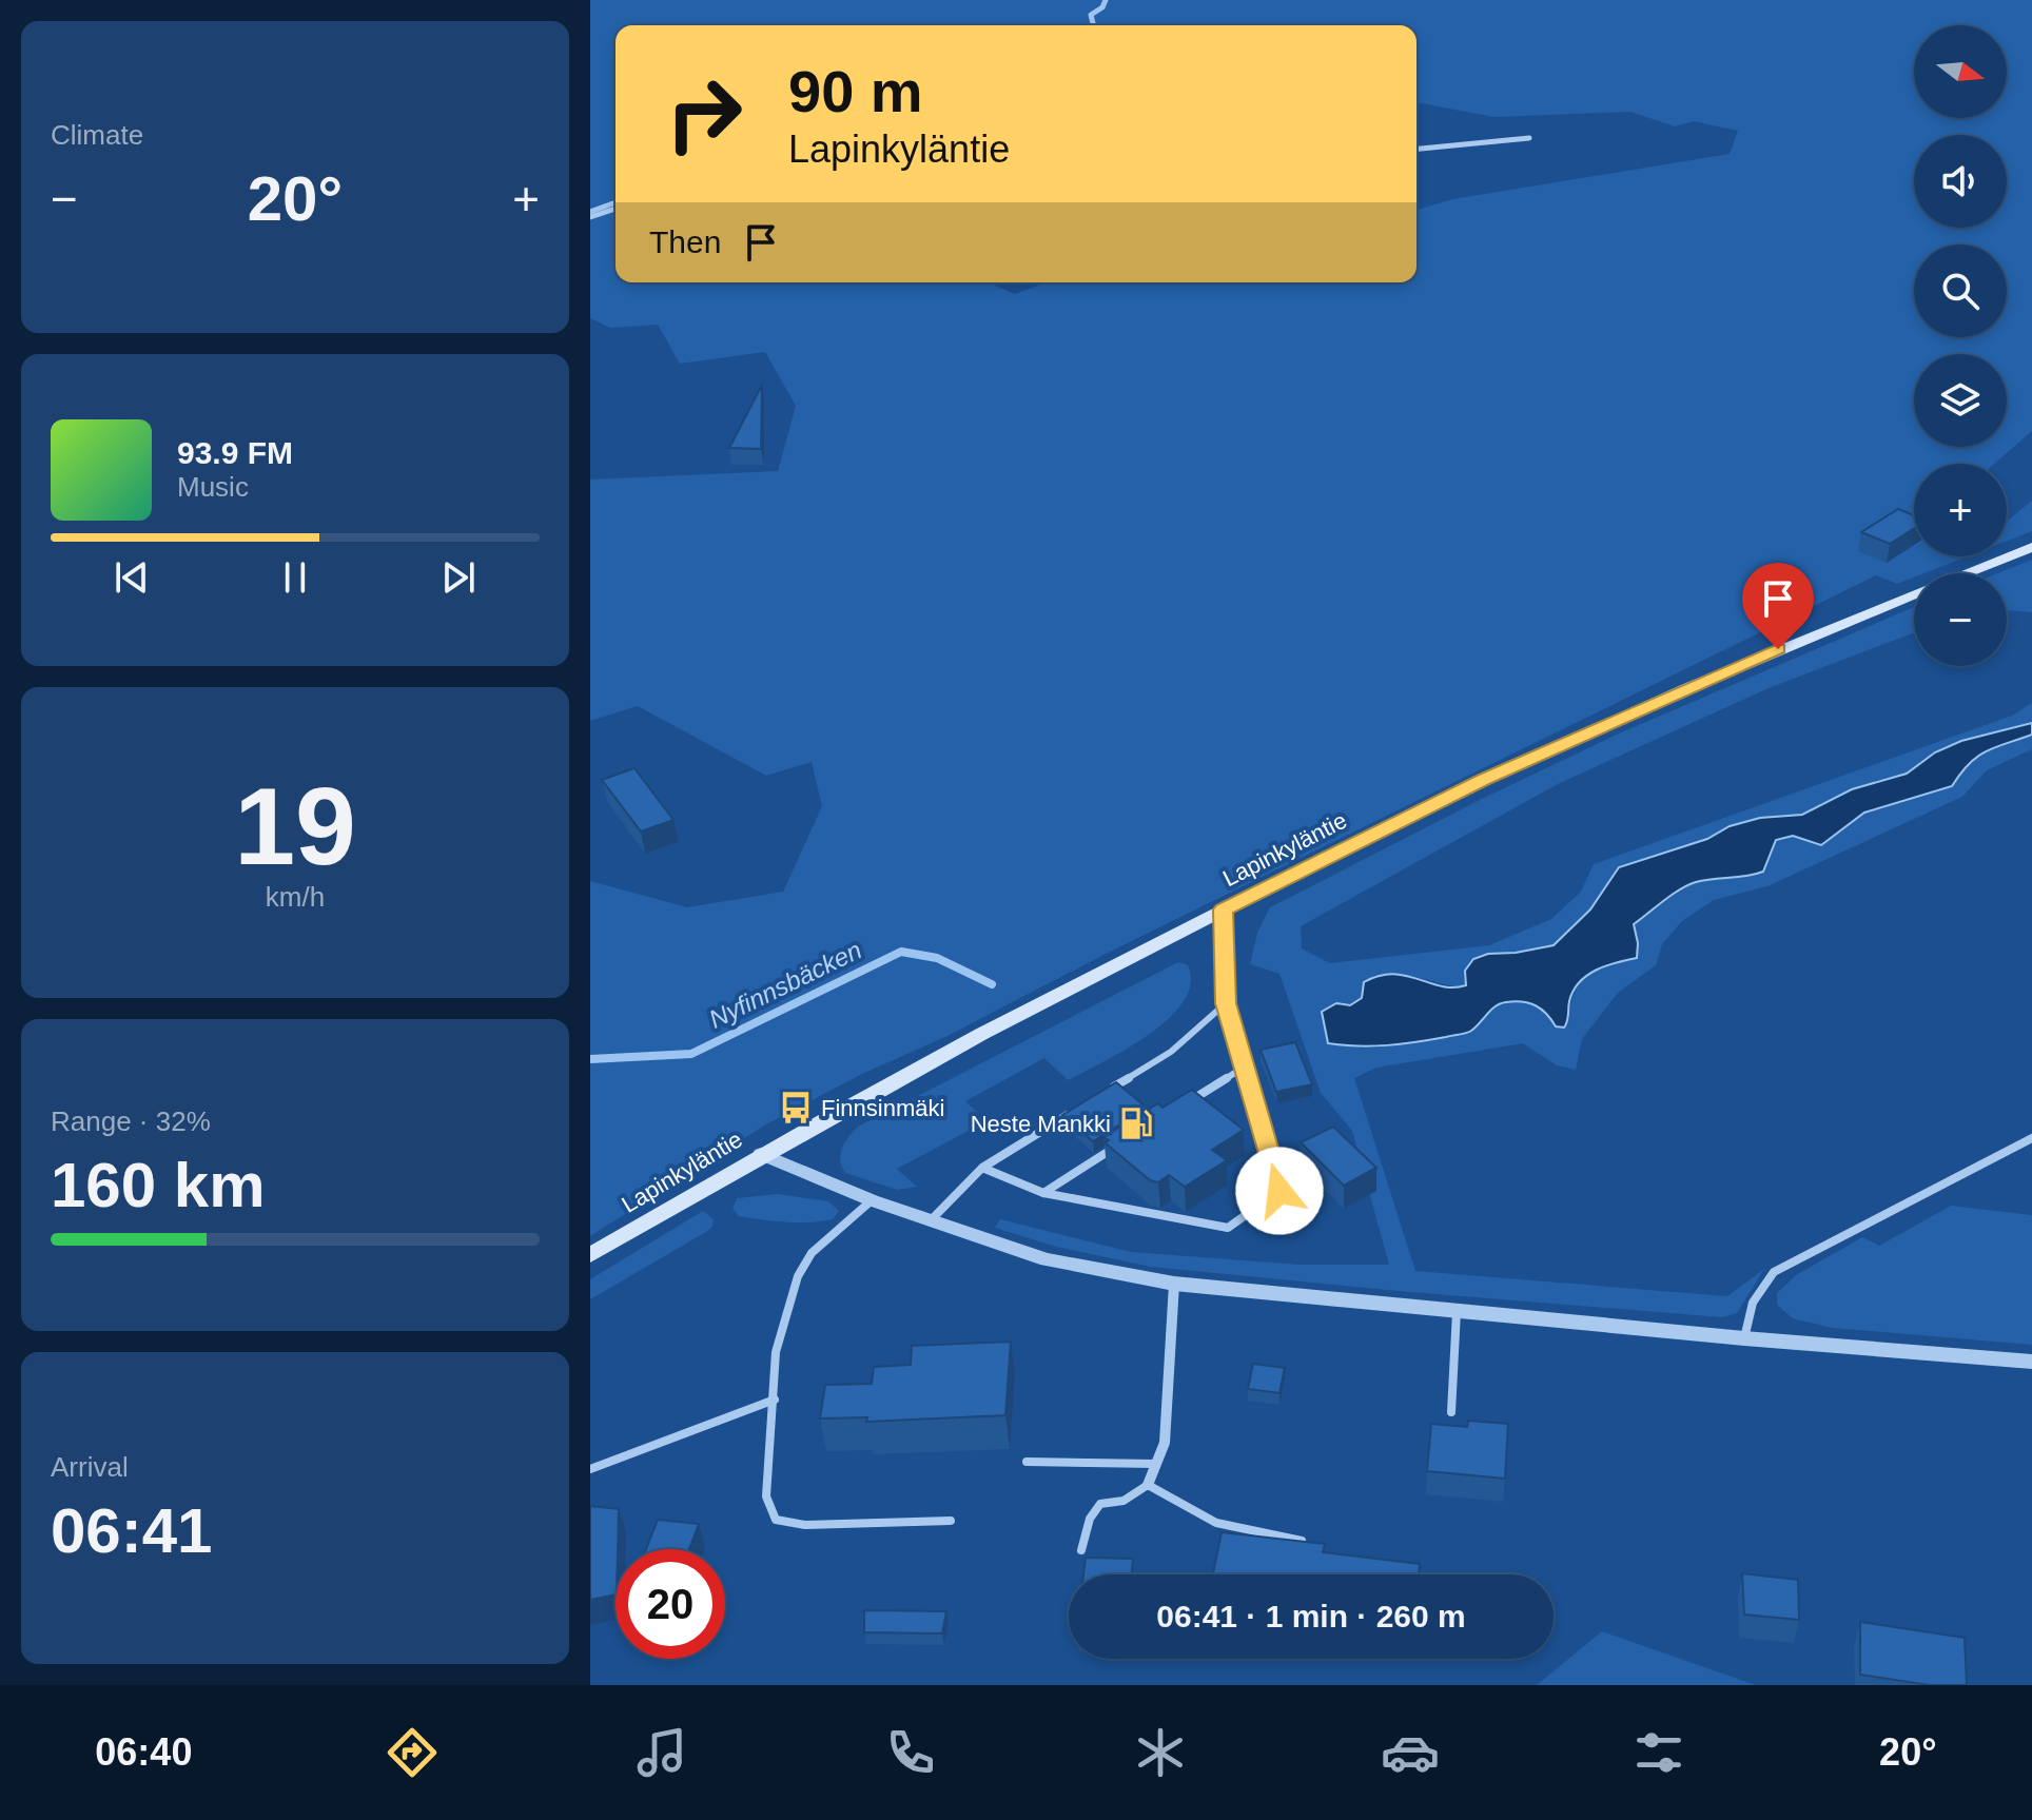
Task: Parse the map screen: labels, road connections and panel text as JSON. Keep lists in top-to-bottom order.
{
  "streets": {
    "main road": ["Lapinkyläntie"]
  },
  "water": ["Nyfinnsbäcken"],
  "places": {
    "bus stop": ["Finnsinmäki"],
    "fuel station": ["Neste Mankki"]
  },
  "north": "right",
  "page": {
    "tile": [
      "Climate",
      ["19", "km/h"],
      ["Range · 32%", "160 km"],
      ["Arrival", "06:41"]
    ],
    "map_buttons": ["+", "−"],
    "turn": ["90 m", "Lapinkyläntie"],
    "heat": ["−", "20°", "+"],
    "then": "Then",
    "song": ["93.9 FM", "Music"],
    "limit": "20",
    "trip": "06:41 · 1 min · 260 m",
    "tabs": ["06:40", "20°"]
  }
}
